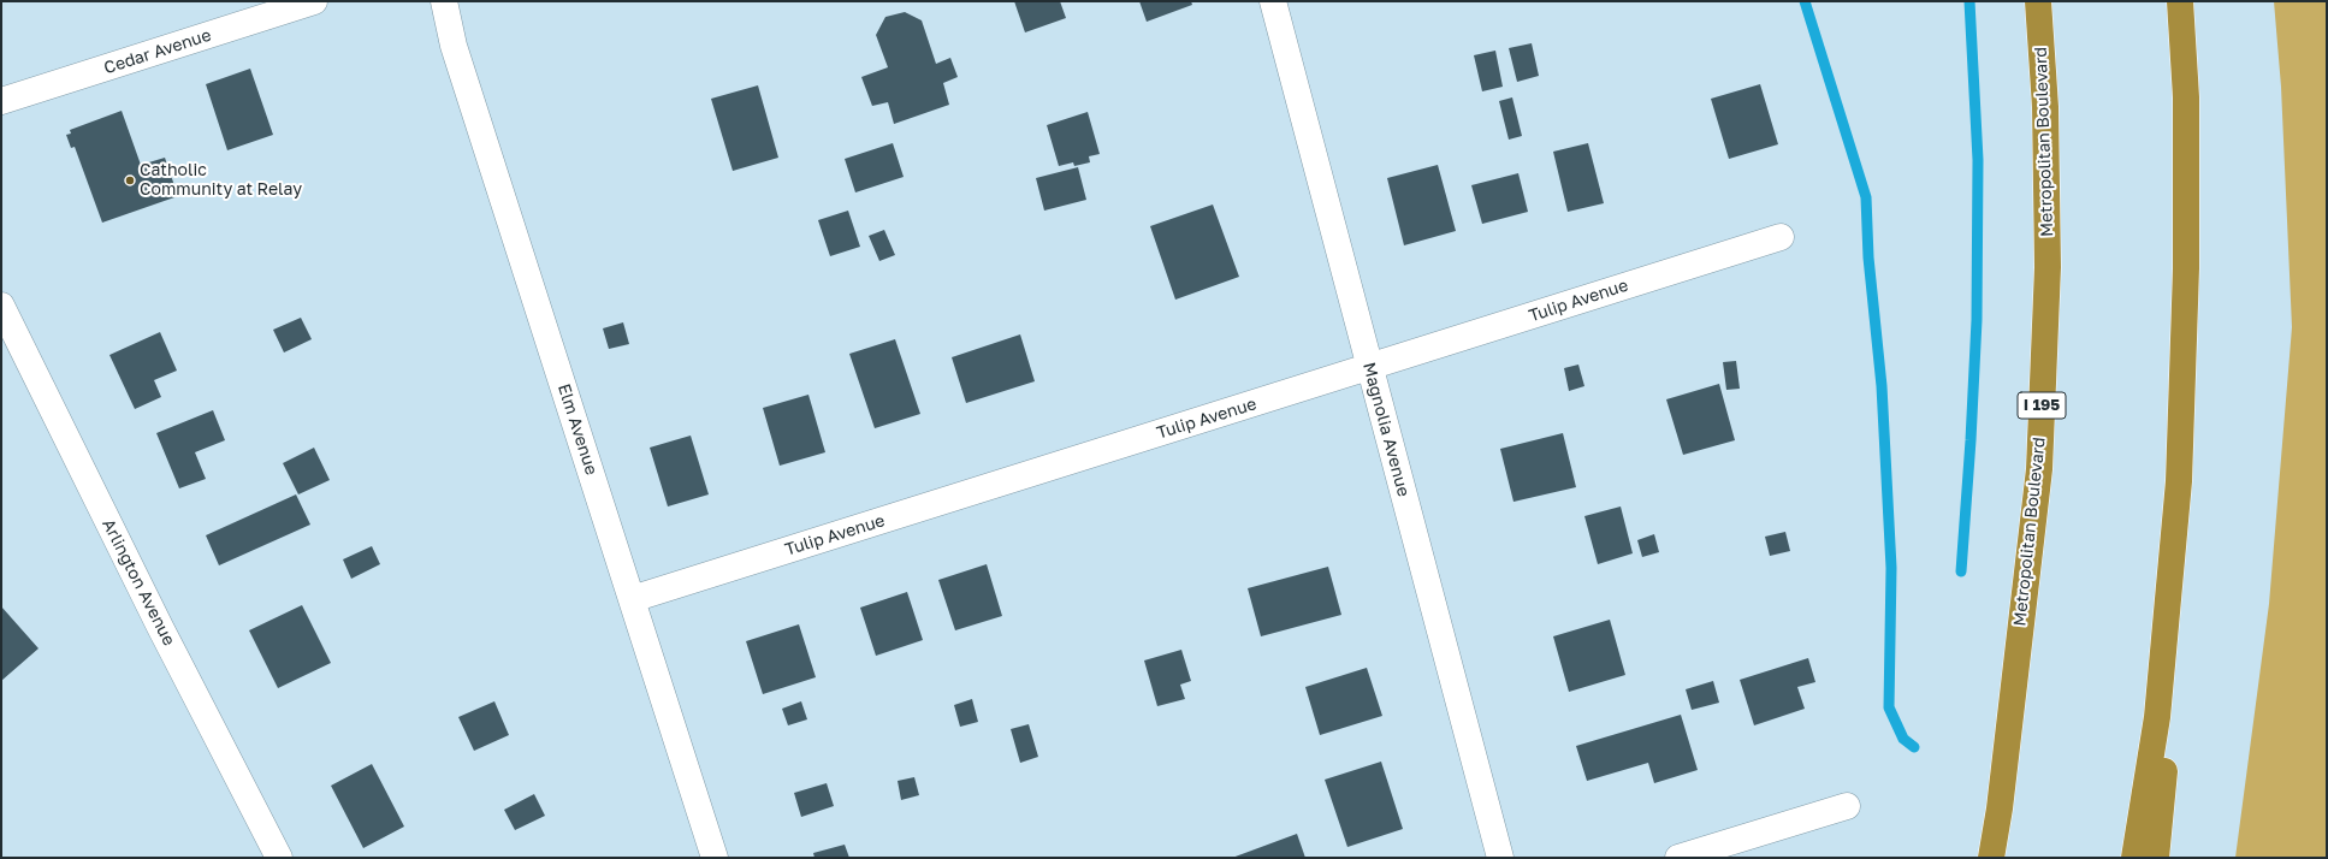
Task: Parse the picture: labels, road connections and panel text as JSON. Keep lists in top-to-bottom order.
{
  "streets": {
    "highway": ["Metropolitan Boulevard", "I 195"],
    "street": [
      "Cedar Avenue",
      "Tulip Avenue",
      "Elm Avenue",
      "Magnolia Avenue",
      "Arlington Avenue"
    ]
  },
  "crossings": [
    ["Tulip Avenue", "Elm Avenue"],
    ["Tulip Avenue", "Magnolia Avenue"]
  ],
  "places": ["Catholic Community at Relay"]
}
